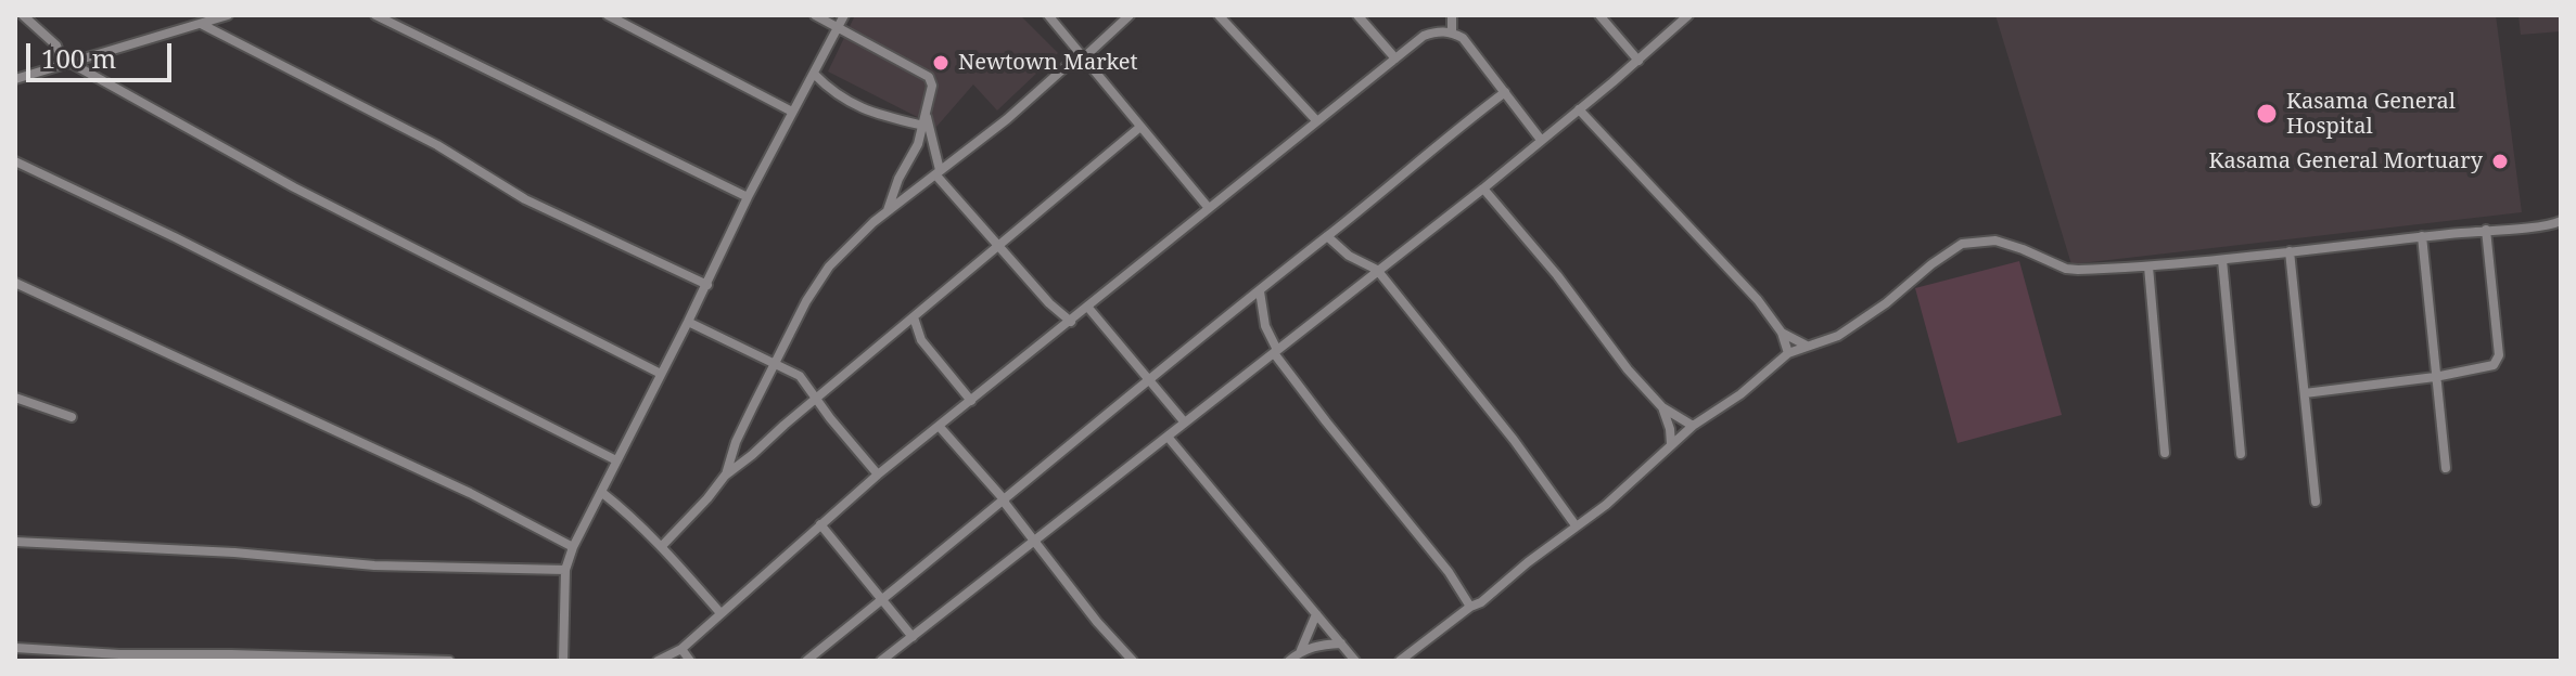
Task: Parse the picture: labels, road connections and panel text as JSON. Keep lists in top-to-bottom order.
{
  "places": ["Newtown Market", "Kasama General Hospital", "Kasama General Mortuary"],
  "scale_bar": "100 m"
}
